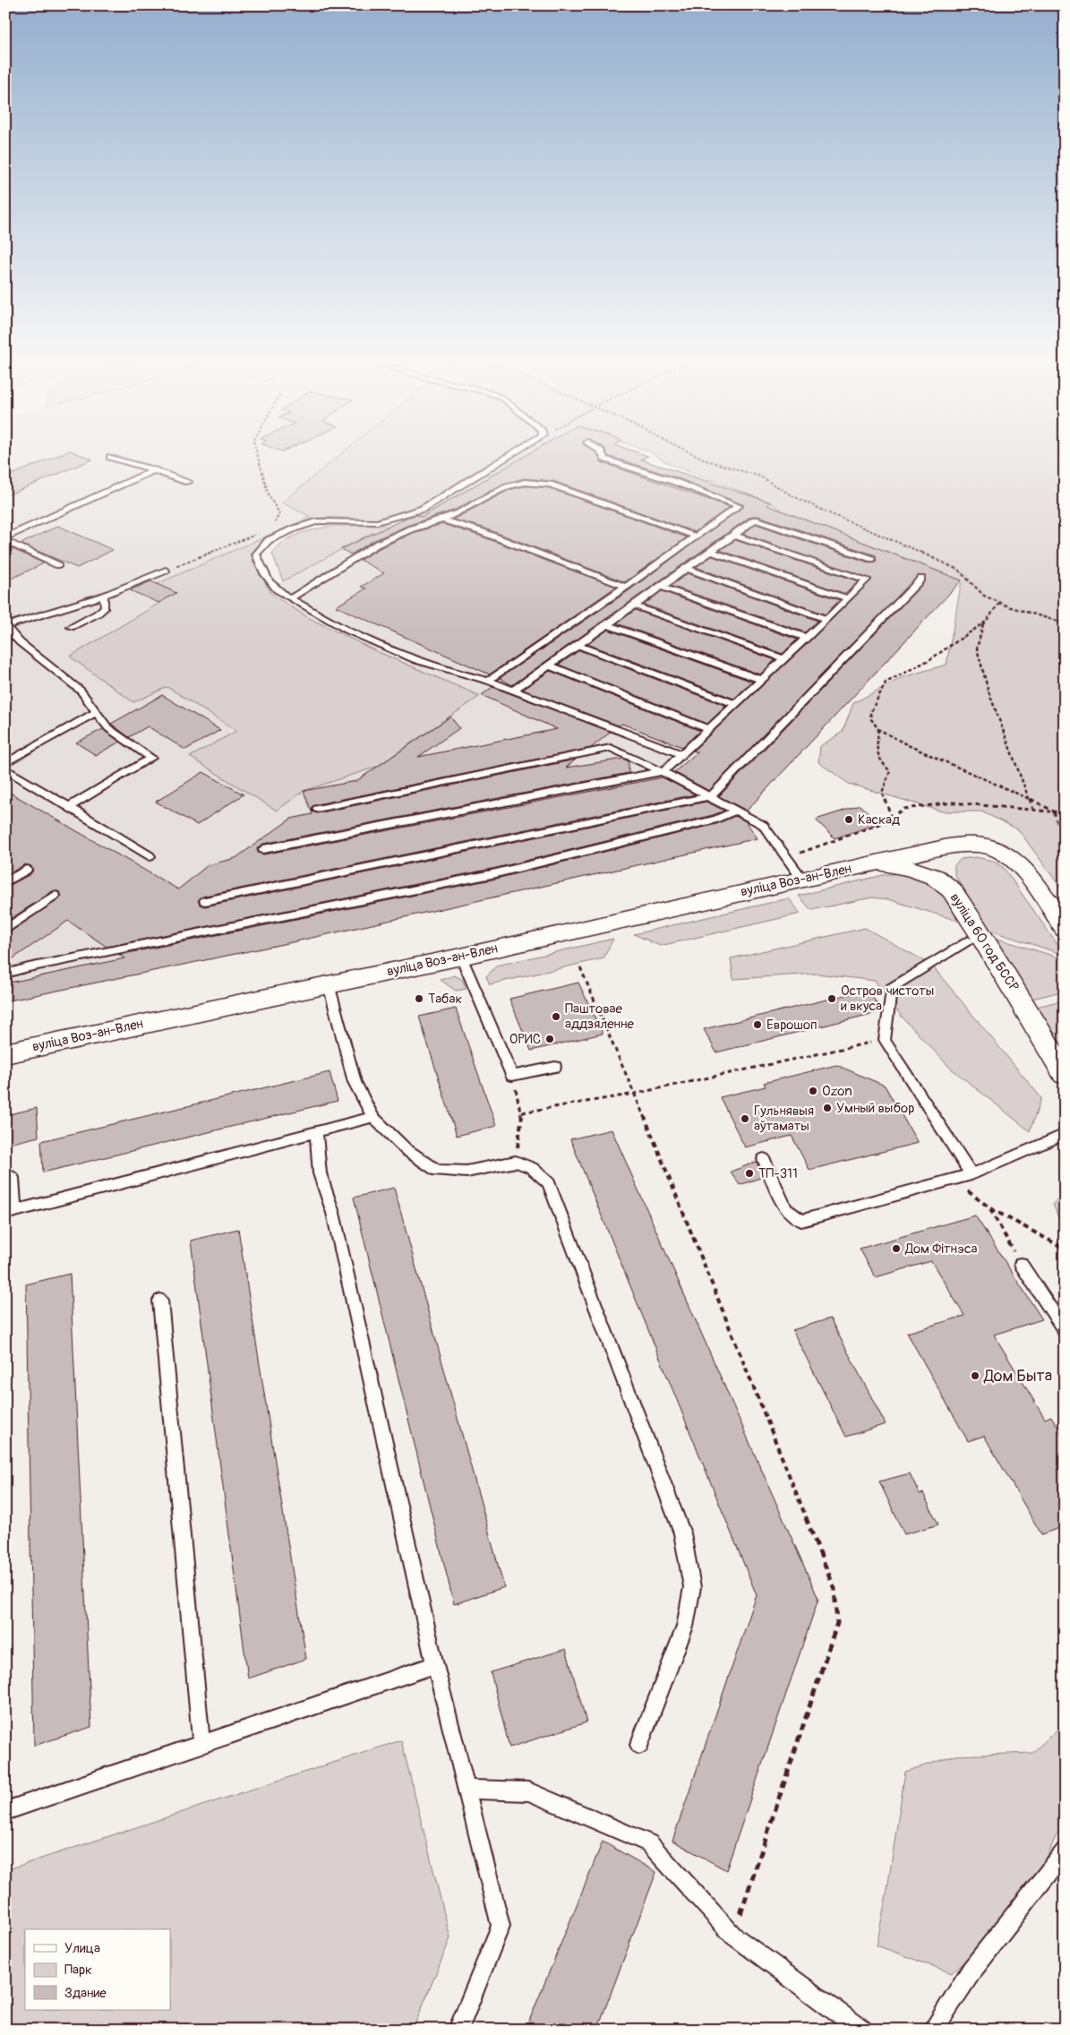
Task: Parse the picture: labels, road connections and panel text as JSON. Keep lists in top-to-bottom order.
{
  "streets": {
    "main road": ["вуліца Воз-ан-Влен", "вуліца 60 год БССР"]
  },
  "crossings": [
    ["вуліца Воз-ан-Влен", "вуліца 60 год БССР"]
  ],
  "places": [
    "Каскад",
    "Табак",
    "Остров чистоты и вкуса",
    "Паштовае аддзяленне",
    "Еврошоп",
    "ОРИС",
    "Ozon",
    "Умный выбор",
    "Гульнявыя аўтаматы",
    "ТП-311",
    "Дом Фітнэса",
    "Дом Быта"
  ],
  "legend": ["Улица", "Парк", "Здание"]
}
